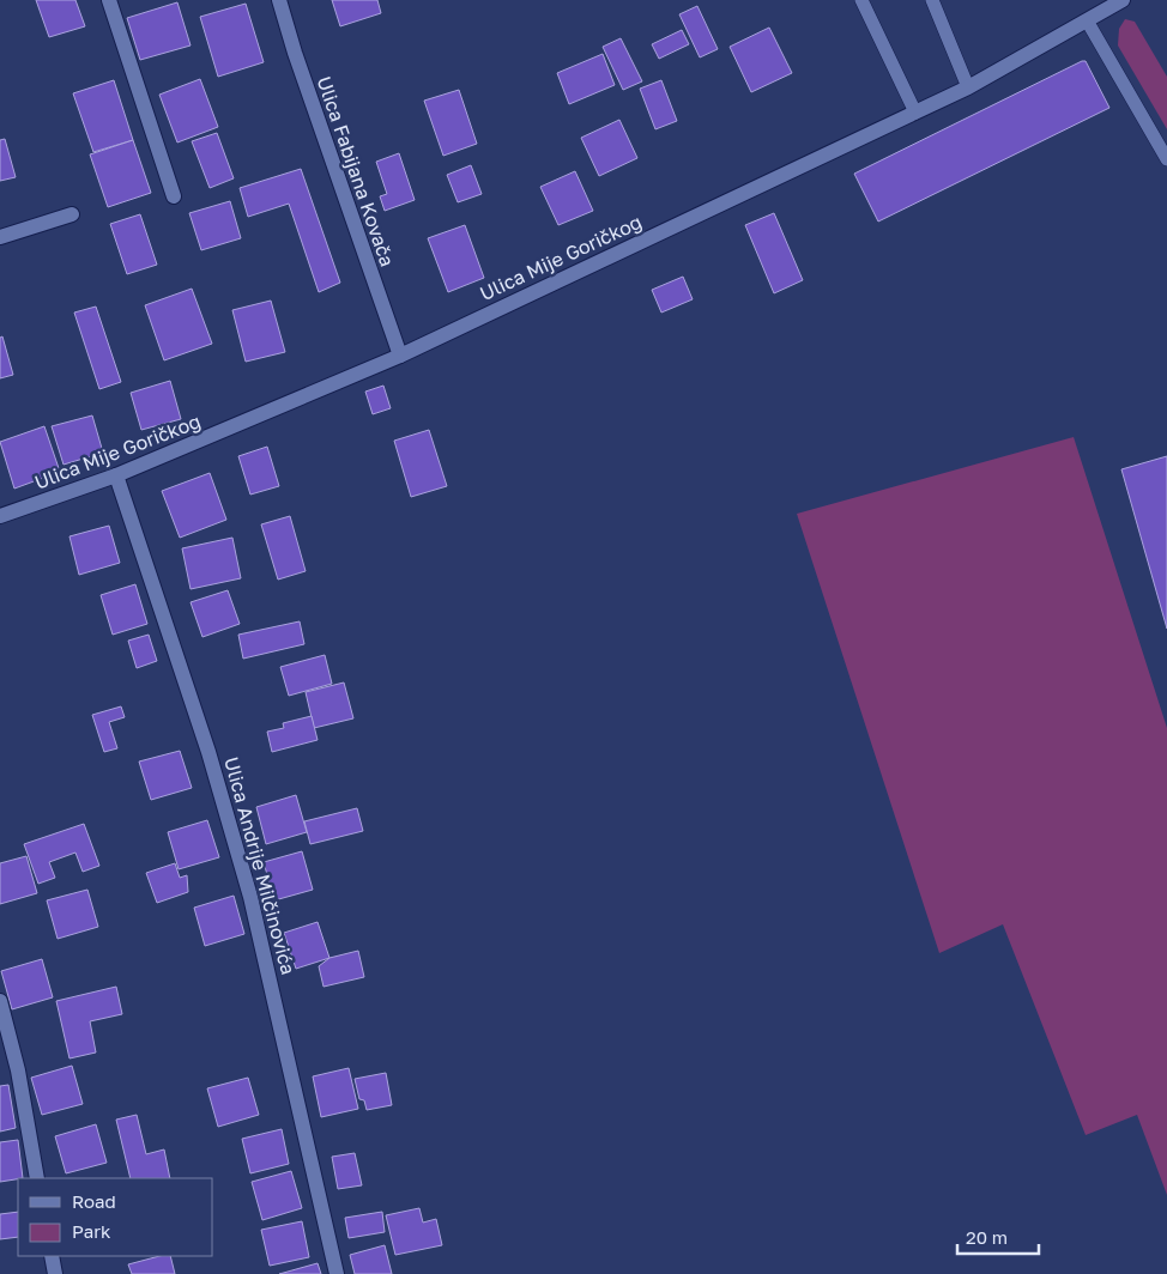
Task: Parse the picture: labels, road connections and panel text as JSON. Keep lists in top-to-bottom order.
{
  "streets": {
    "street": ["Ulica Fabijana Kovača", "Ulica Mije Goričkog", "Ulica Andrije Milčinovića"]
  },
  "crossings": [
    ["Ulica Fabijana Kovača", "Ulica Mije Goričkog"],
    ["Ulica Mije Goričkog", "Ulica Andrije Milčinovića"]
  ],
  "legend": ["Road", "Park"],
  "scale_bar": "20 m"
}
